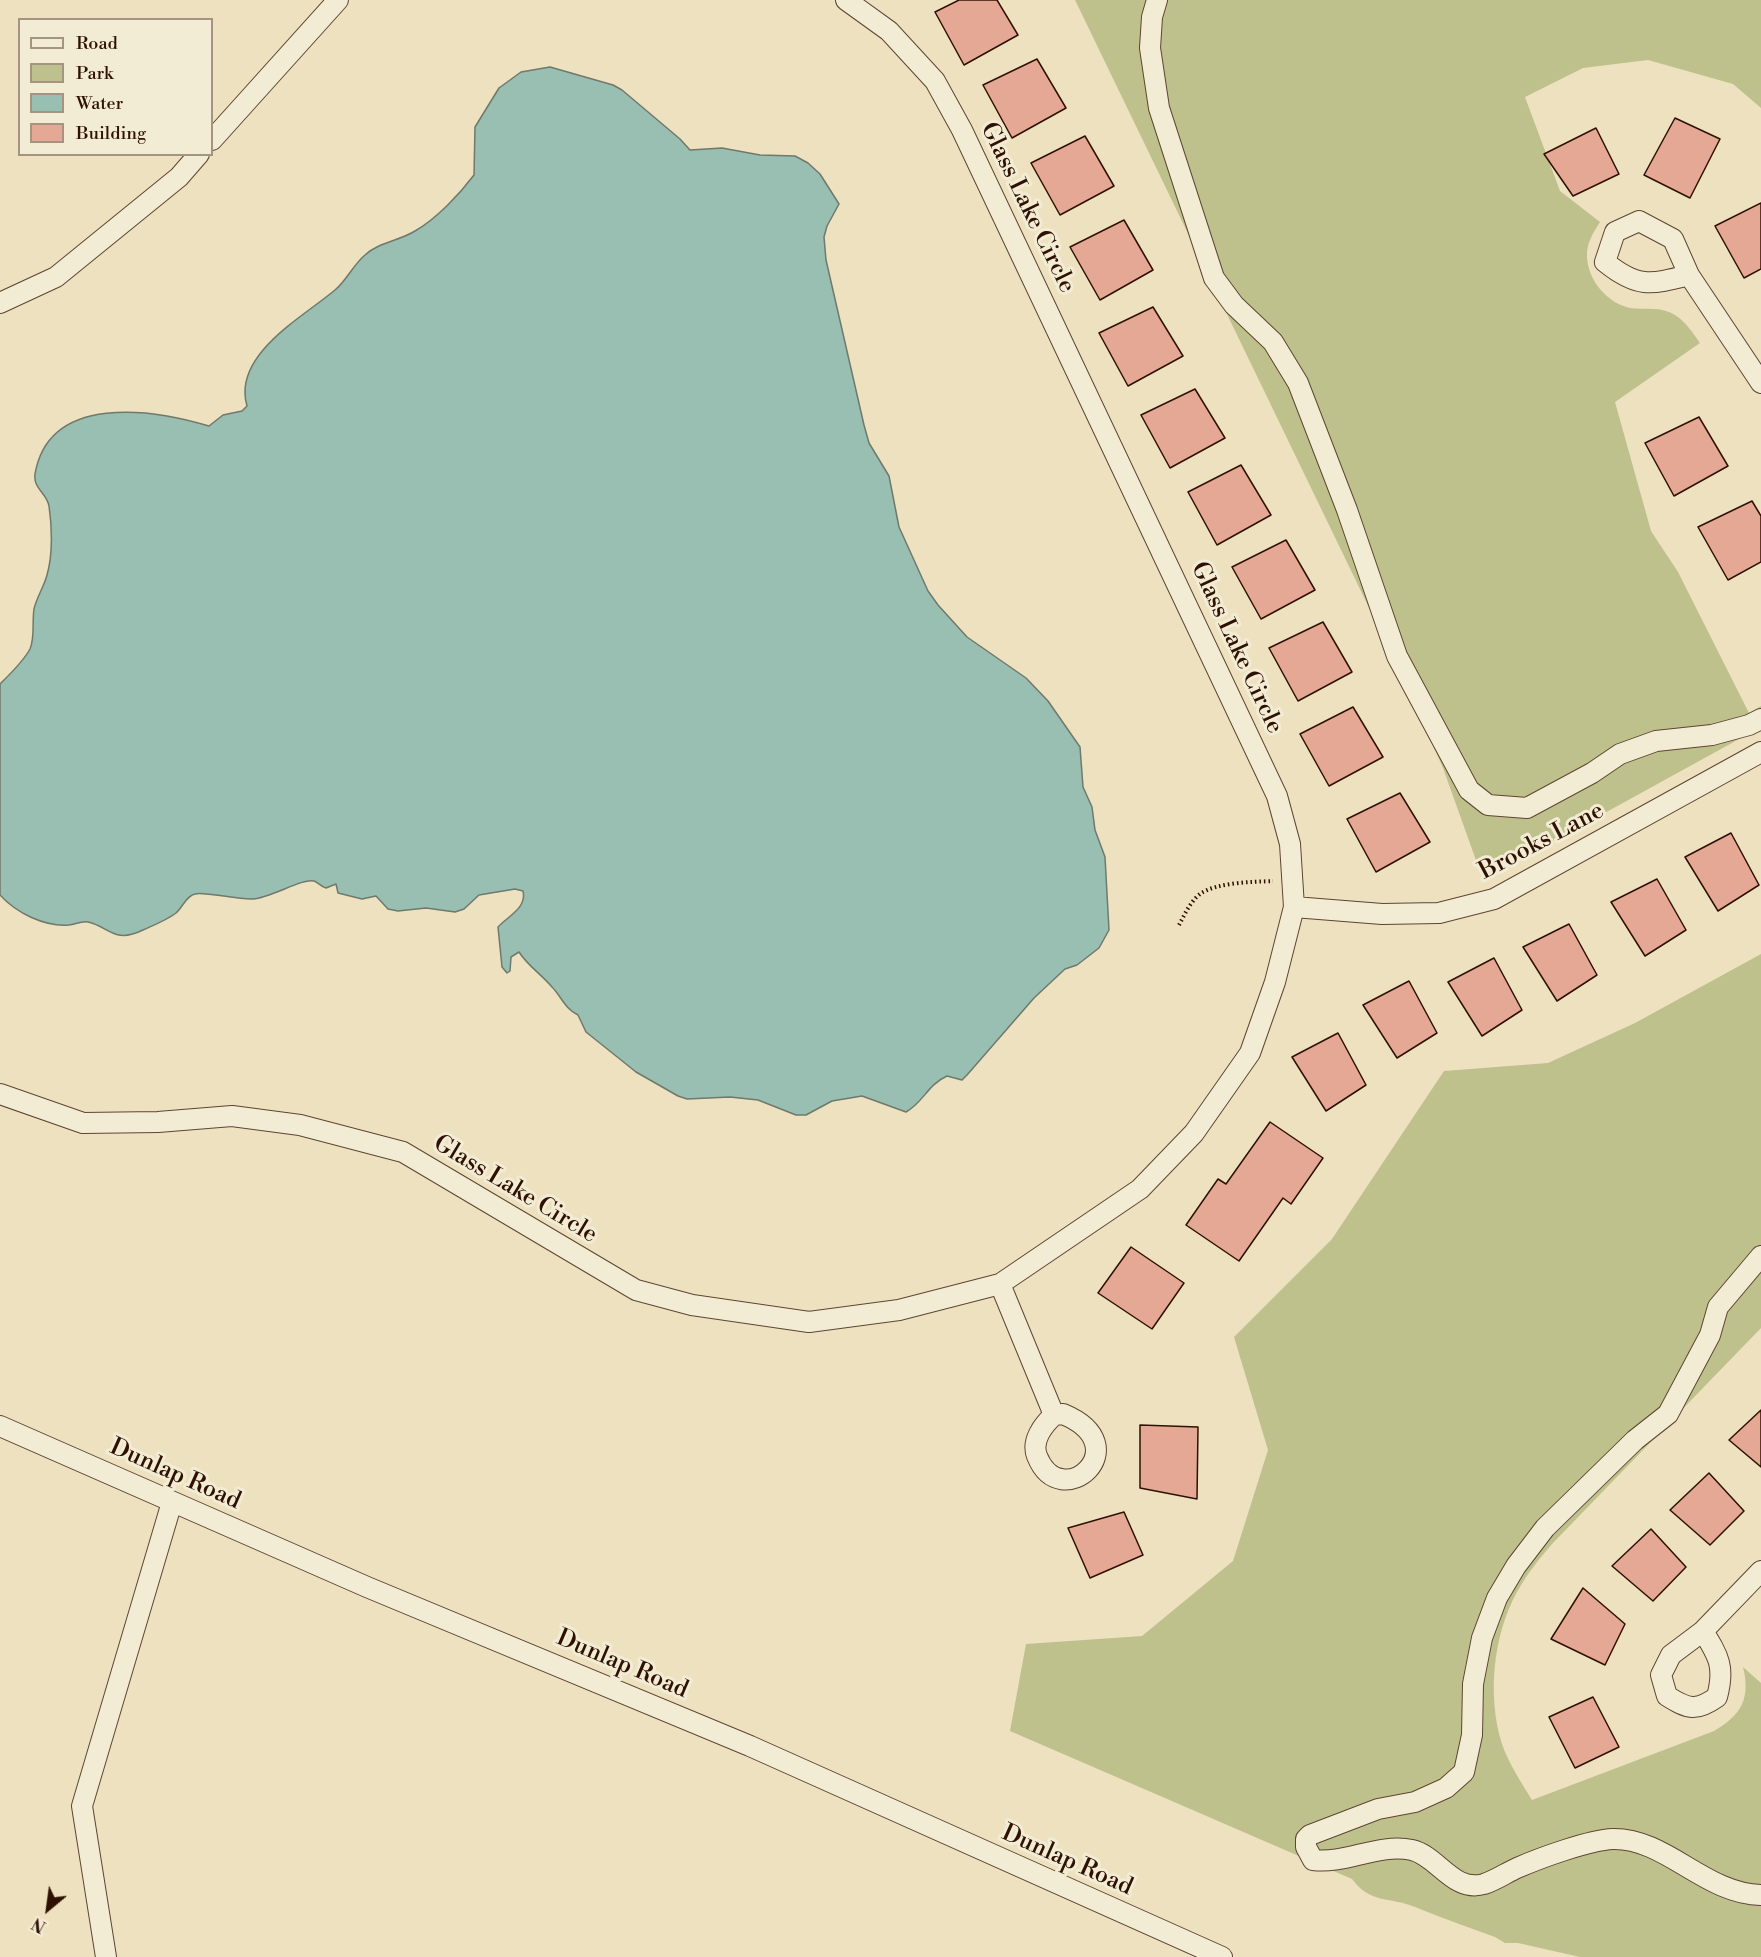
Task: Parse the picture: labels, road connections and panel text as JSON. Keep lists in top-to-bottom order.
{
  "streets": {
    "street": ["Glass Lake Circle", "Brooks Lane", "Dunlap Road"]
  },
  "crossings": [
    ["Glass Lake Circle", "Brooks Lane"]
  ],
  "legend": [
    "Road",
    "Park",
    "Water",
    "Building"
  ],
  "north": "bottom left"
}
